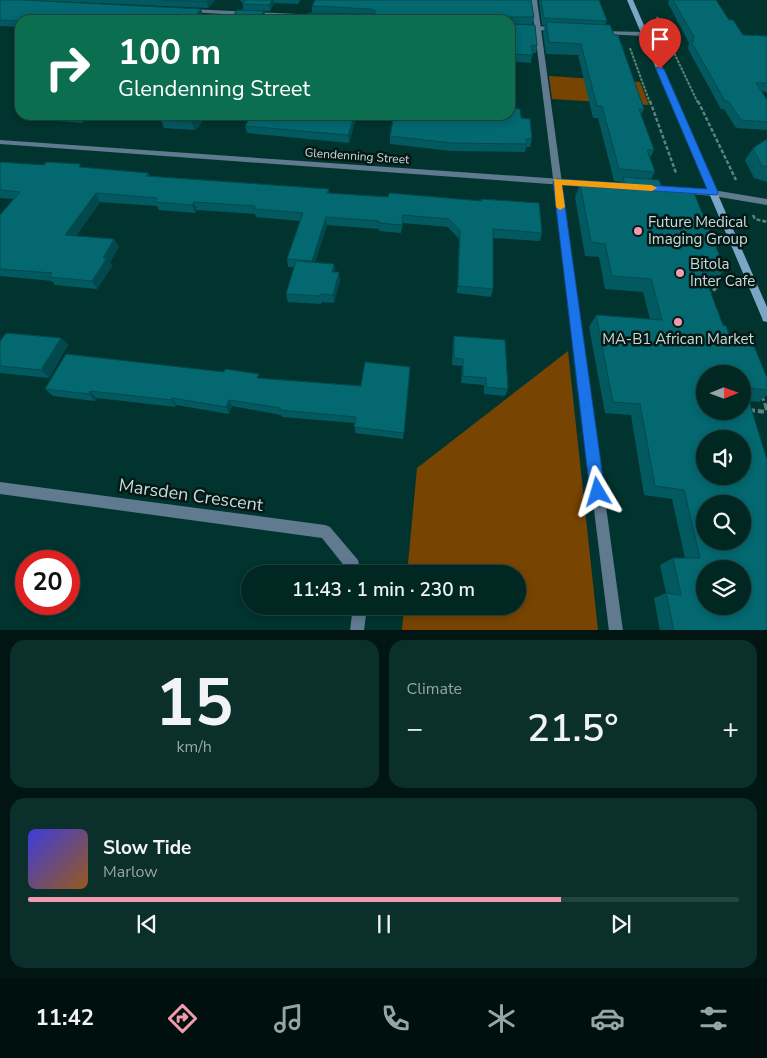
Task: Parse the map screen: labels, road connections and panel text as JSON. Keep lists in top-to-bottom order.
{
  "streets": {
    "street": ["Glendenning Street", "Marsden Crescent"]
  },
  "places": ["Future Medical Imaging Group", "Bitola Inter Cafe", "MA-B1 African Market"],
  "north": "right",
  "page": {
    "turn": ["100 m", "Glendenning Street"],
    "limit": "20",
    "trip": "11:43 · 1 min · 230 m",
    "tile": [
      ["15", "km/h"],
      "Climate"
    ],
    "heat": ["−", "21.5°", "+"],
    "song": ["Slow Tide", "Marlow"],
    "tabs": "11:42"
  }
}
